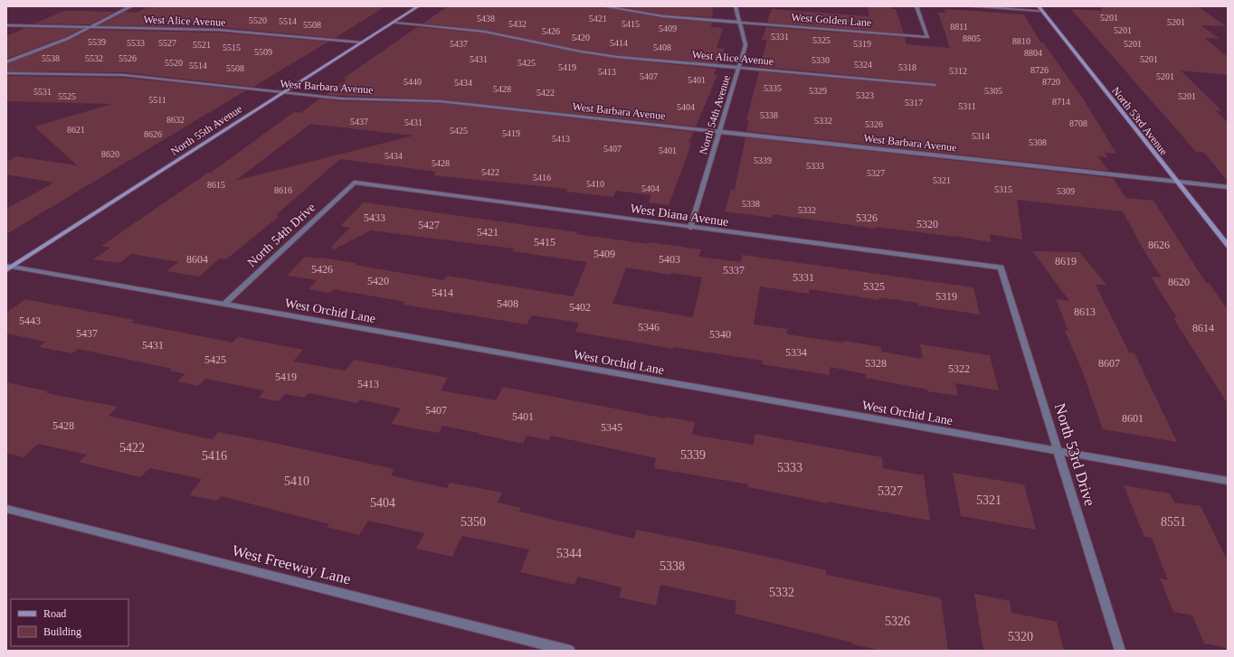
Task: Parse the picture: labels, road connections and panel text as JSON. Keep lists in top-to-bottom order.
{
  "streets": {
    "street": [
      "West Golden Lane",
      "West Alice Avenue",
      "West Barbara Avenue",
      "North 54th Avenue",
      "North 53rd Avenue",
      "North 55th Avenue",
      "West Diana Avenue",
      "North 54th Drive",
      "West Orchid Lane",
      "North 53rd Drive",
      "West Freeway Lane"
    ]
  },
  "crossings": [
    ["West Golden Lane", "North 54th Avenue"],
    ["West Alice Avenue", "North 54th Avenue"],
    ["West Alice Avenue", "North 55th Avenue"],
    ["West Barbara Avenue", "North 54th Avenue"],
    ["West Barbara Avenue", "North 53rd Avenue"],
    ["West Barbara Avenue", "North 55th Avenue"],
    ["North 54th Avenue", "West Diana Avenue"],
    ["North 55th Avenue", "West Orchid Lane"],
    ["West Diana Avenue", "North 54th Drive"],
    ["West Diana Avenue", "North 53rd Drive"],
    ["North 54th Drive", "West Orchid Lane"],
    ["West Orchid Lane", "North 53rd Drive"]
  ],
  "house_numbers": [
    "5201",
    "5438",
    "5421",
    "5520",
    "5514",
    "5201",
    "5432",
    "5415",
    "5508",
    "8811",
    "5409",
    "5201",
    "5426",
    "5331",
    "5420",
    "8805",
    "5325",
    "8810",
    "5539",
    "5533",
    "5527",
    "5414",
    "5437",
    "5319",
    "5201",
    "5521",
    "5515",
    "5408",
    "5509",
    "8804",
    "5538",
    "5532",
    "5526",
    "5431",
    "5201",
    "5330",
    "5520",
    "5425",
    "5324",
    "5514",
    "5419",
    "5318",
    "5508",
    "8726",
    "5312",
    "5413",
    "5407",
    "5201",
    "5401",
    "5440",
    "8720",
    "5434",
    "5335",
    "5428",
    "5329",
    "5305",
    "5531",
    "5422",
    "5323",
    "5525",
    "5201",
    "5511",
    "8714",
    "5317",
    "5311",
    "5404",
    "5338",
    "8632",
    "5332",
    "5437",
    "5431",
    "8708",
    "5326",
    "8621",
    "5425",
    "5419",
    "8626",
    "5314",
    "5413",
    "5308",
    "5407",
    "5401",
    "8620",
    "5434",
    "5339",
    "5428",
    "5333",
    "5422",
    "5327",
    "5416",
    "5321",
    "5410",
    "8615",
    "5404",
    "5315",
    "8616",
    "5309",
    "5338",
    "5332",
    "5433",
    "5326",
    "5320",
    "5427",
    "5421",
    "5415",
    "8626",
    "5409",
    "8604",
    "5403",
    "8619",
    "5426",
    "5337",
    "5331",
    "5420",
    "8620",
    "5325",
    "5414",
    "5319",
    "5408",
    "5402",
    "8613",
    "5443",
    "5346",
    "8614",
    "5437",
    "5340",
    "5431",
    "5334",
    "5425",
    "5328",
    "8607",
    "5322",
    "5419",
    "5413",
    "5407",
    "5401",
    "8601",
    "5428",
    "5345",
    "5422",
    "5339",
    "5416",
    "5333",
    "5410",
    "5327",
    "5321",
    "5404",
    "5350",
    "8551",
    "5344",
    "5338",
    "5332",
    "5326",
    "5320"
  ],
  "legend": ["Road", "Building"]
}
